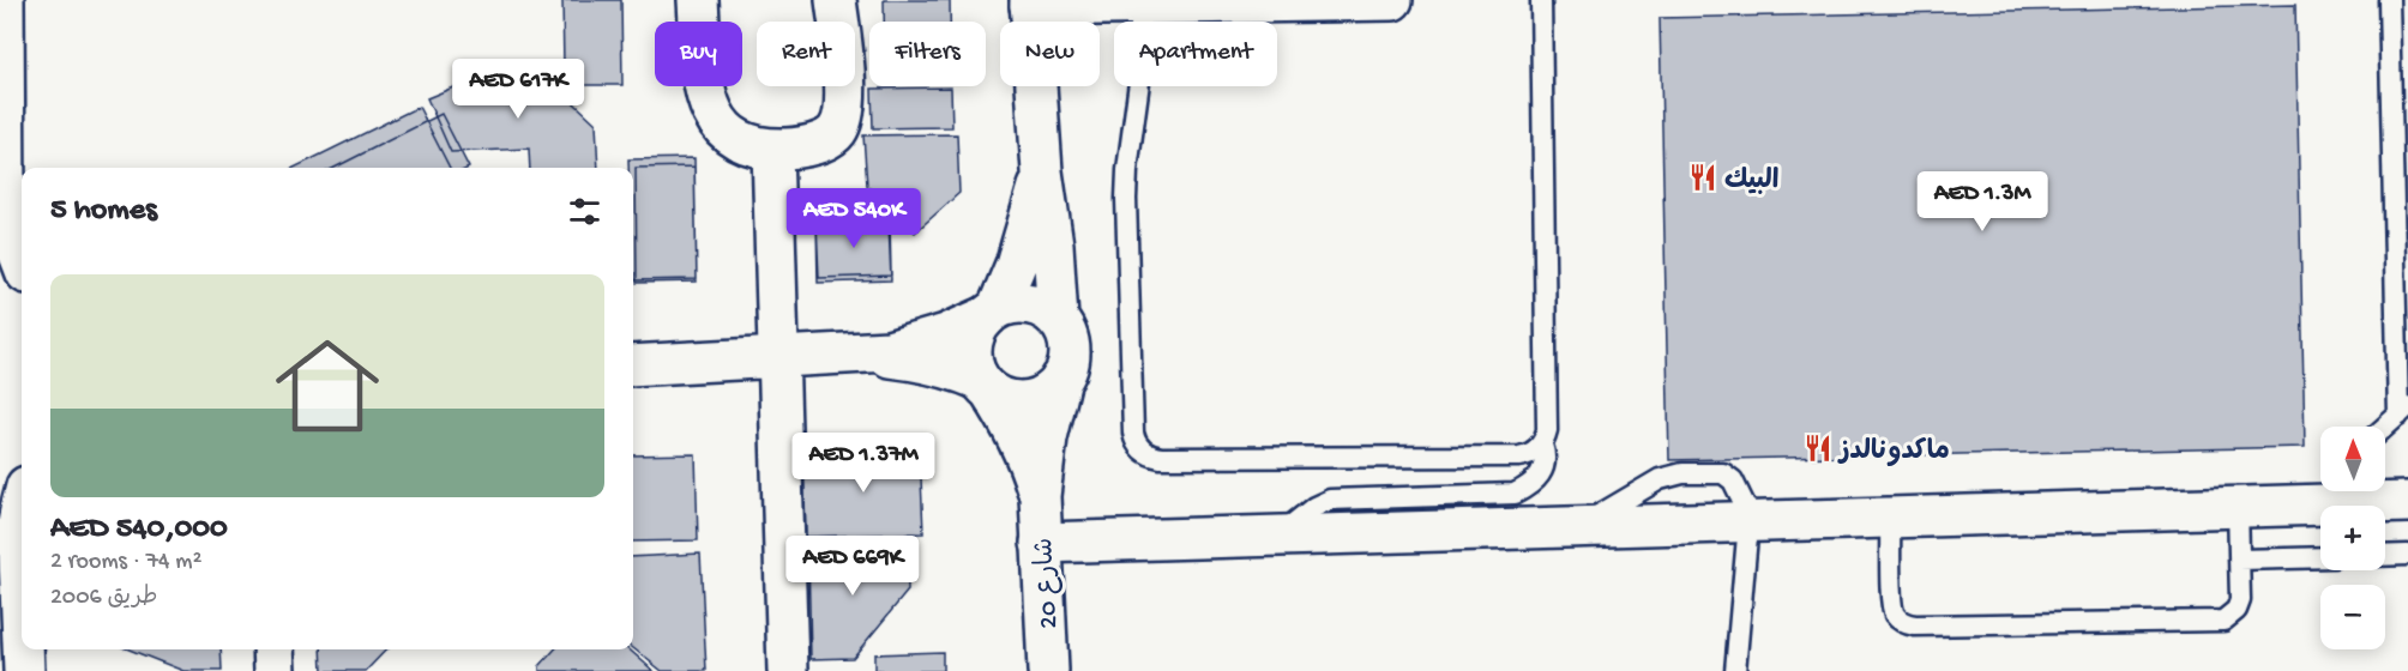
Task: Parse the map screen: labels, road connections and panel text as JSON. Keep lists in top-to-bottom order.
{
  "streets": {
    "street": ["شارع 20"]
  },
  "places": {
    "restaurant": ["البيك", "ماكدونالدز"]
  },
  "north": "top",
  "page": {
    "chip": [
      "Buy",
      "Rent",
      "Filters",
      "New",
      "Apartment"
    ],
    "price": [
      "AED 617K",
      "AED 1.3M",
      "AED 540K",
      "AED 1.37M",
      "AED 669K"
    ],
    "heading": "5 homes",
    "list": [
      {
        "name": "AED 540,000",
        "note": "2 rooms · 74 m² · طريق 2006"
      }
    ],
    "map_buttons": ["+", "−"]
  }
}
